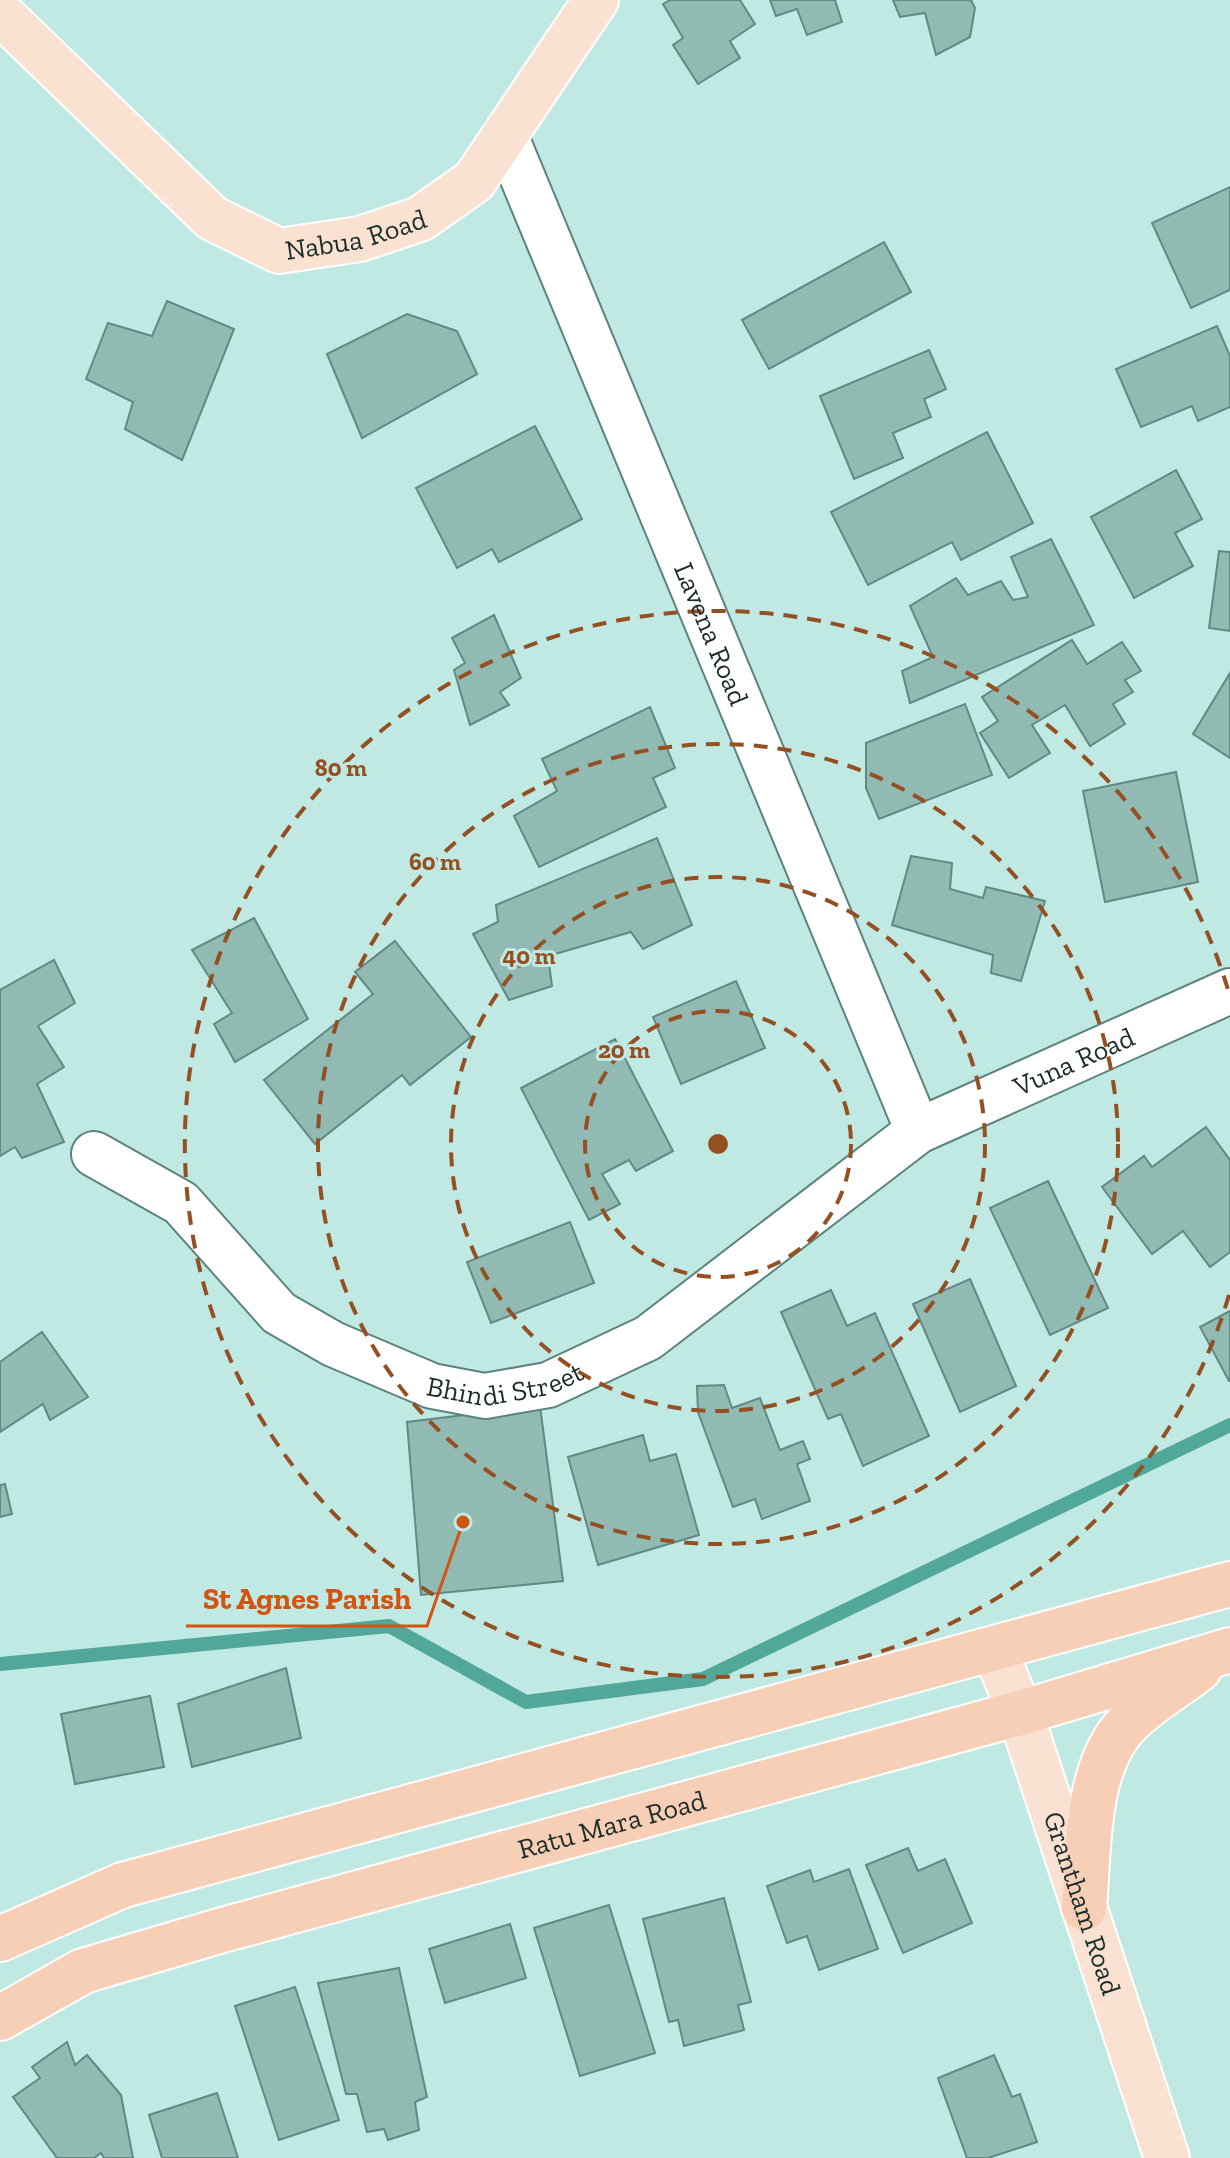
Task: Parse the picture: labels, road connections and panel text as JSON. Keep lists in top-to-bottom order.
{
  "streets": {
    "highway": ["Ratu Mara Road"],
    "main road": ["Nabua Road", "Grantham Road"],
    "street": ["Lavena Road", "Vuna Road", "Bhindi Street"]
  },
  "crossings": [
    ["Nabua Road", "Lavena Road"],
    ["Lavena Road", "Vuna Road"],
    ["Lavena Road", "Bhindi Street"],
    ["Vuna Road", "Bhindi Street"],
    ["Ratu Mara Road", "Grantham Road"]
  ],
  "places": ["St Agnes Parish"],
  "rings": [
    "80 m",
    "60 m",
    "40 m",
    "20 m"
  ]
}
